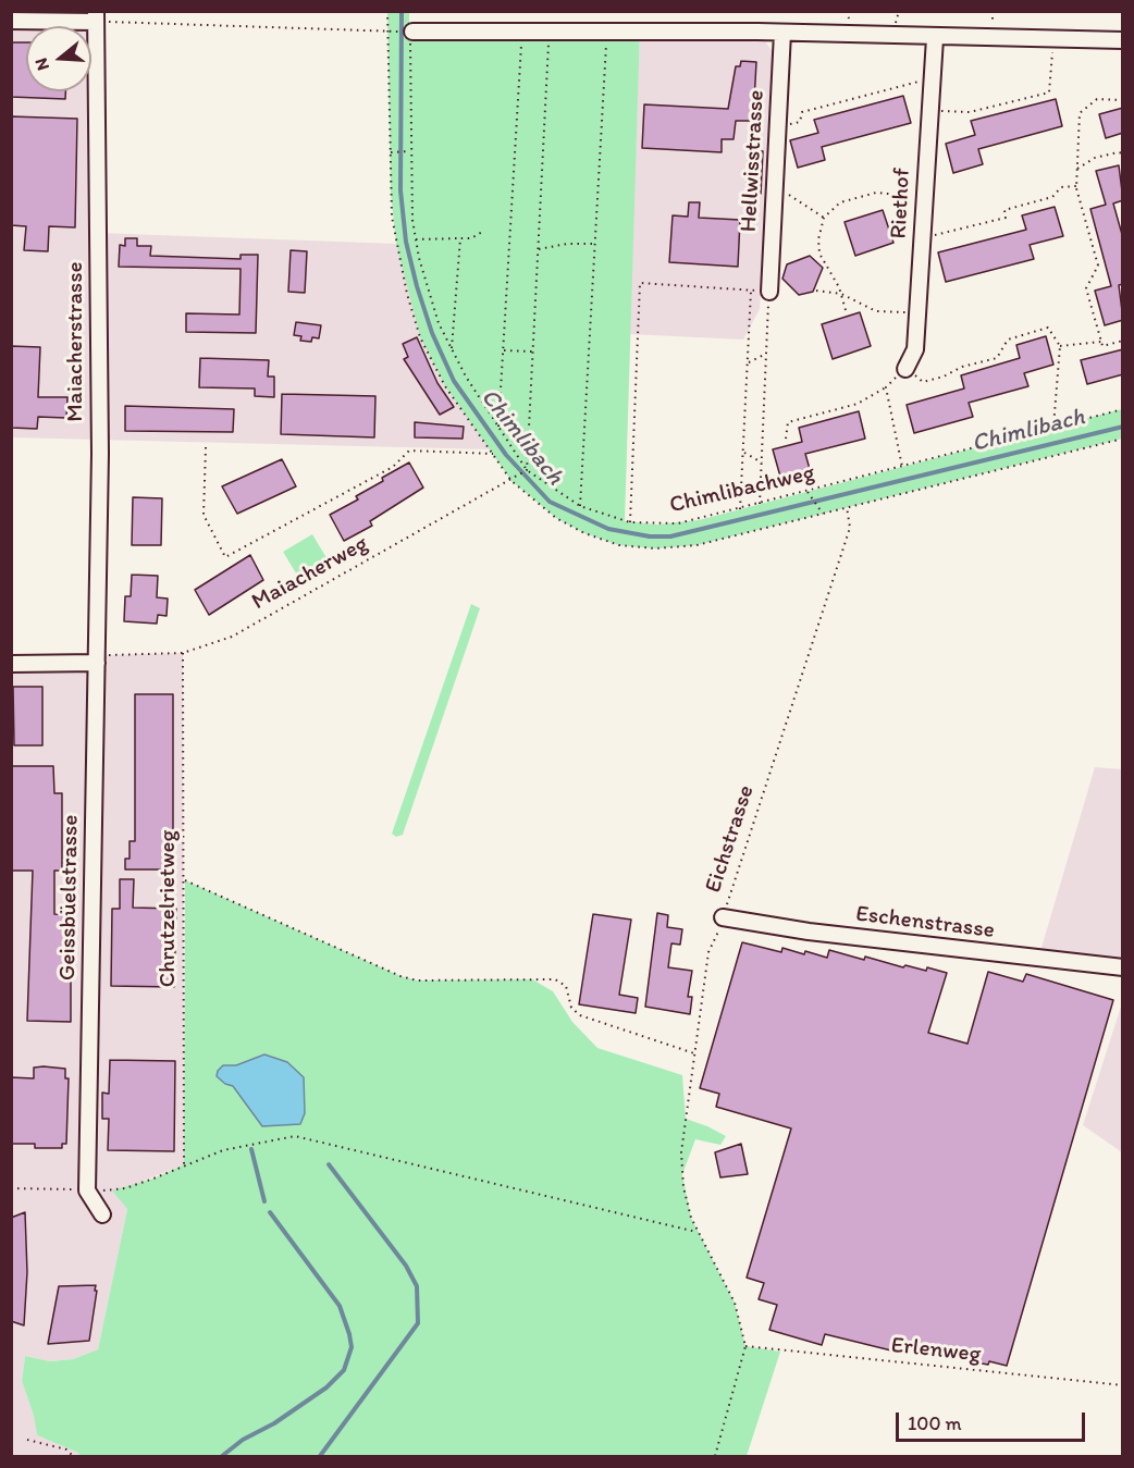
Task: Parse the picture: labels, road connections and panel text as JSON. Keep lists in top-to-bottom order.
{
  "streets": {
    "street": [
      "Hellwisstrasse",
      "Riethof",
      "Maiacherstrasse",
      "Geissbüelstrasse",
      "Eschenstrasse"
    ],
    "path": [
      "Chimlibachweg",
      "Maiacherweg",
      "Eichstrasse",
      "Chrutzelrietweg",
      "Erlenweg"
    ]
  },
  "crossings": [
    ["Maiacherstrasse", "Maiacherweg"],
    ["Maiacherstrasse", "Geissbüelstrasse"],
    ["Chimlibachweg", "Maiacherweg"],
    ["Maiacherweg", "Geissbüelstrasse"],
    ["Maiacherweg", "Chrutzelrietweg"],
    ["Eichstrasse", "Eschenstrasse"],
    ["Eichstrasse", "Erlenweg"]
  ],
  "water": ["Chimlibach"],
  "scale_bar": "100 m",
  "north": "left"
}
